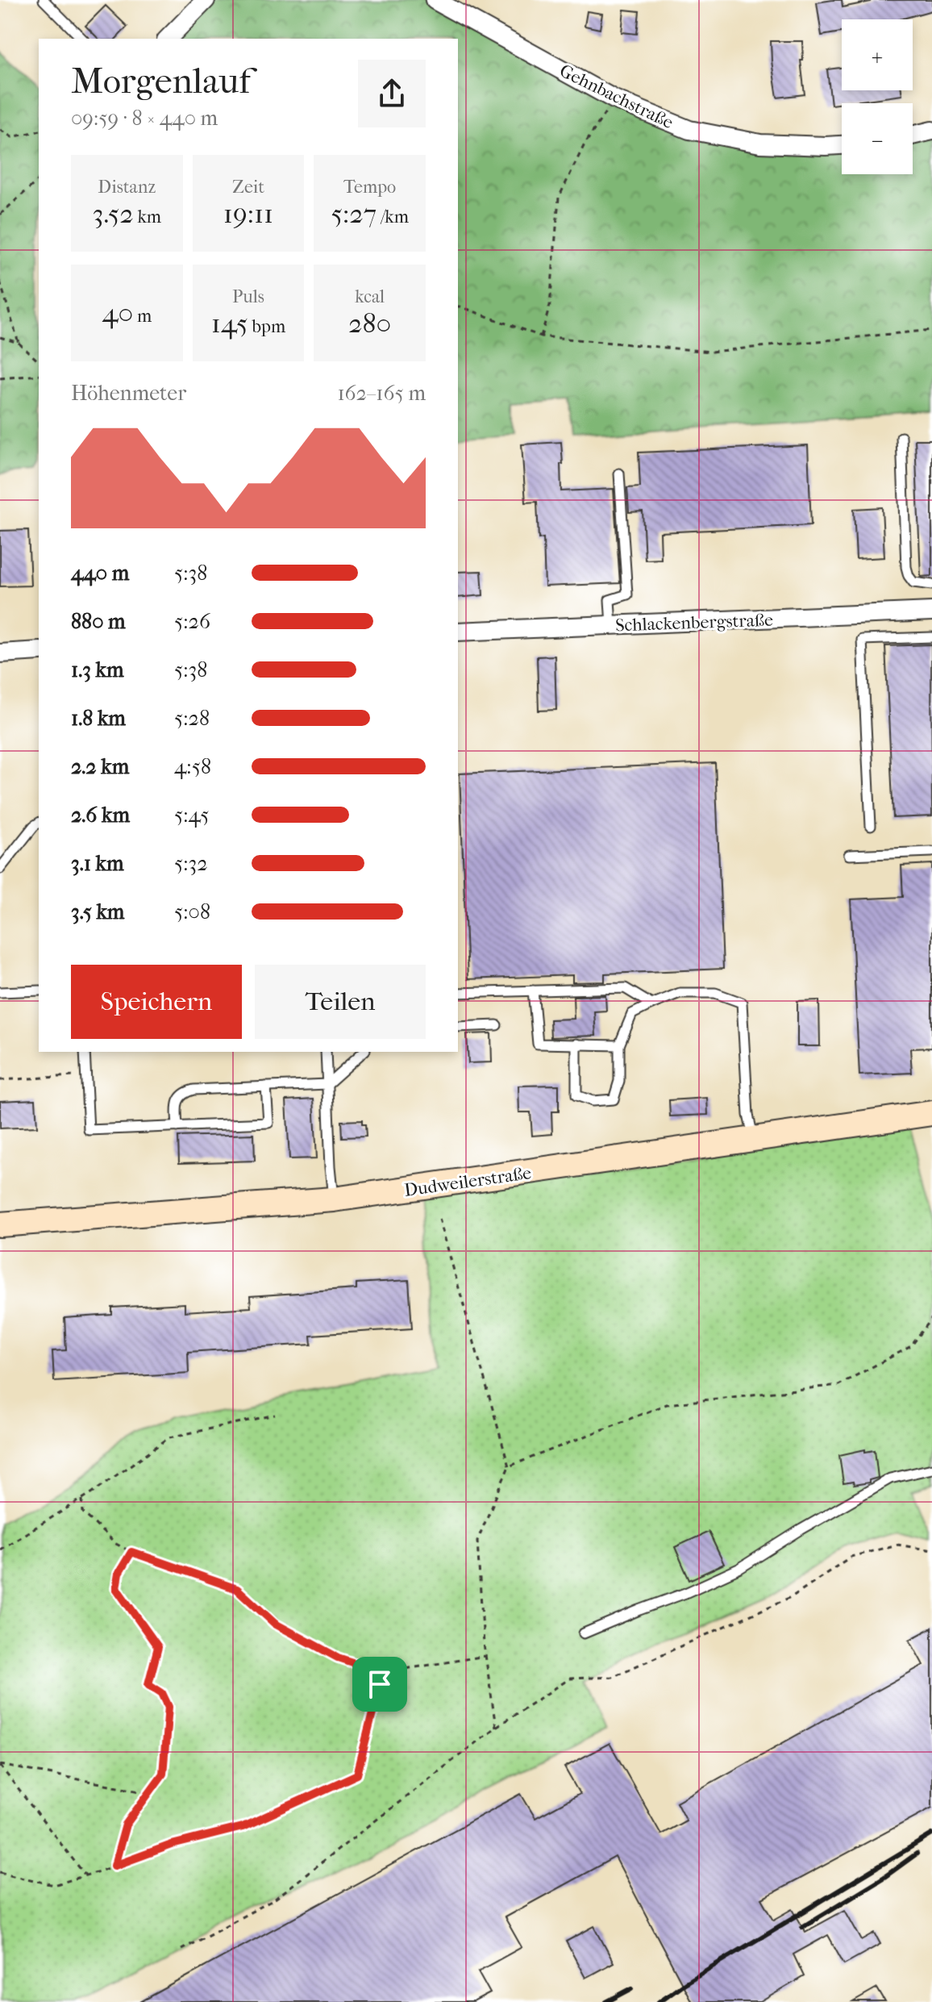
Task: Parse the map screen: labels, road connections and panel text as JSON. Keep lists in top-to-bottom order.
{
  "streets": {
    "main road": ["Dudweilerstraße"],
    "street": ["Gehnbachstraße", "Schlackenbergstraße"]
  },
  "page": {
    "map_buttons": ["+", "−"],
    "heading": ["Morgenlauf", "09:59 · 8 × 440 m"],
    "stats": [
      ["Distanz", "3.52 km"],
      ["Zeit", "19:11"],
      ["Tempo", "5:27 /km"],
      ["40 m"],
      ["Puls", "145 bpm"],
      ["kcal", "280"]
    ],
    "chart": ["Höhenmeter", "162–165 m"],
    "list": [
      {
        "name": "440 m",
        "note": "5:38"
      },
      {
        "name": "880 m",
        "note": "5:26"
      },
      {
        "name": "1.3 km",
        "note": "5:38"
      },
      {
        "name": "1.8 km",
        "note": "5:28"
      },
      {
        "name": "2.2 km",
        "note": "4:58"
      },
      {
        "name": "2.6 km",
        "note": "5:45"
      },
      {
        "name": "3.1 km",
        "note": "5:32"
      },
      {
        "name": "3.5 km",
        "note": "5:08"
      }
    ],
    "buttons": ["Speichern", "Teilen"]
  }
}
